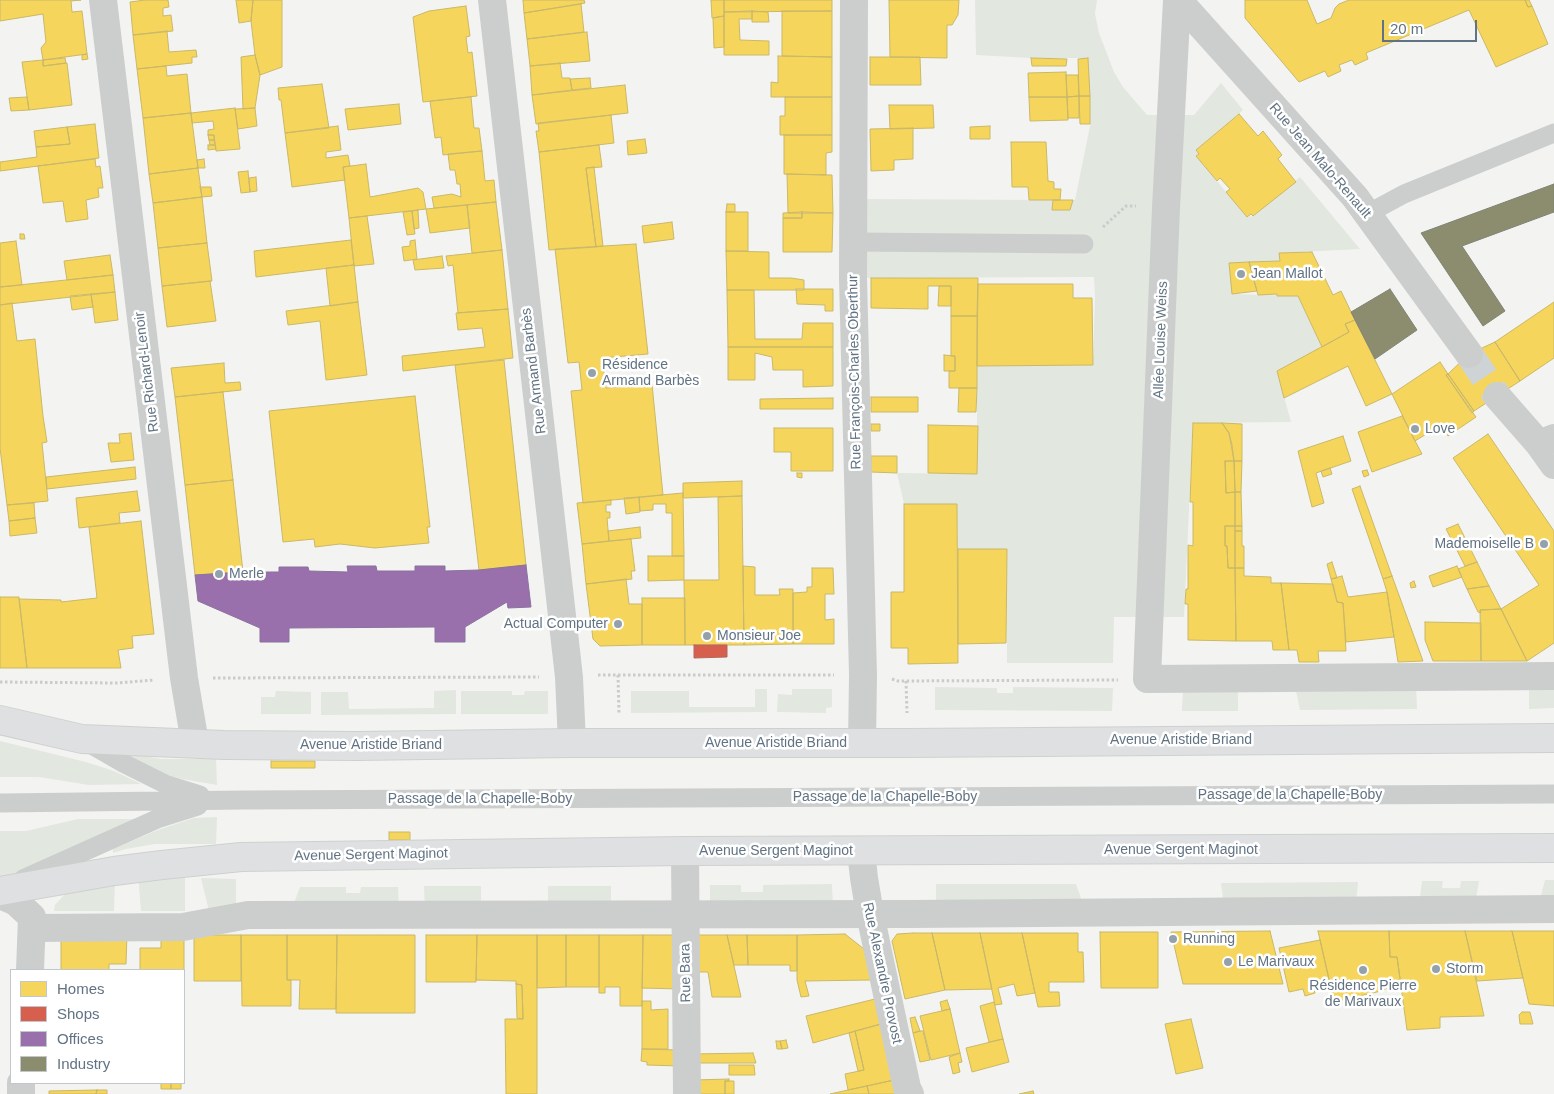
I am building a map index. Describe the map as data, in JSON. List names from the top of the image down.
{
  "streets": {
    "main road": ["Avenue Aristide Briand", "Avenue Sergent Maginot"],
    "street": [
      "Rue Jean Malo-Renault",
      "Allée Louise Weiss",
      "Rue Armand Barbès",
      "Rue Richard-Lenoir",
      "Rue François-Charles Oberthur",
      "Rue Bara",
      "Rue Alexandre Provost"
    ],
    "lane": ["Passage de la Chapelle-Boby"]
  },
  "crossings": [
    ["Rue Jean Malo-Renault", "Allée Louise Weiss"],
    ["Rue Armand Barbès", "Avenue Aristide Briand"],
    ["Rue Richard-Lenoir", "Avenue Aristide Briand"],
    ["Rue François-Charles Oberthur", "Avenue Aristide Briand"],
    ["Avenue Aristide Briand", "Passage de la Chapelle-Boby"],
    ["Passage de la Chapelle-Boby", "Avenue Sergent Maginot"],
    ["Avenue Sergent Maginot", "Rue Bara"],
    ["Avenue Sergent Maginot", "Rue Alexandre Provost"]
  ],
  "places": [
    "Jean Mallot",
    "Résidence Armand Barbès",
    "Love",
    "Mademoiselle B",
    "Merle",
    "Actual Computer",
    "Monsieur Joe",
    "Running",
    "Le Marivaux",
    "Storm",
    "Résidence Pierre de Marivaux"
  ],
  "legend": [
    "Homes",
    "Shops",
    "Offices",
    "Industry"
  ],
  "scale_bar": "20 m"
}
